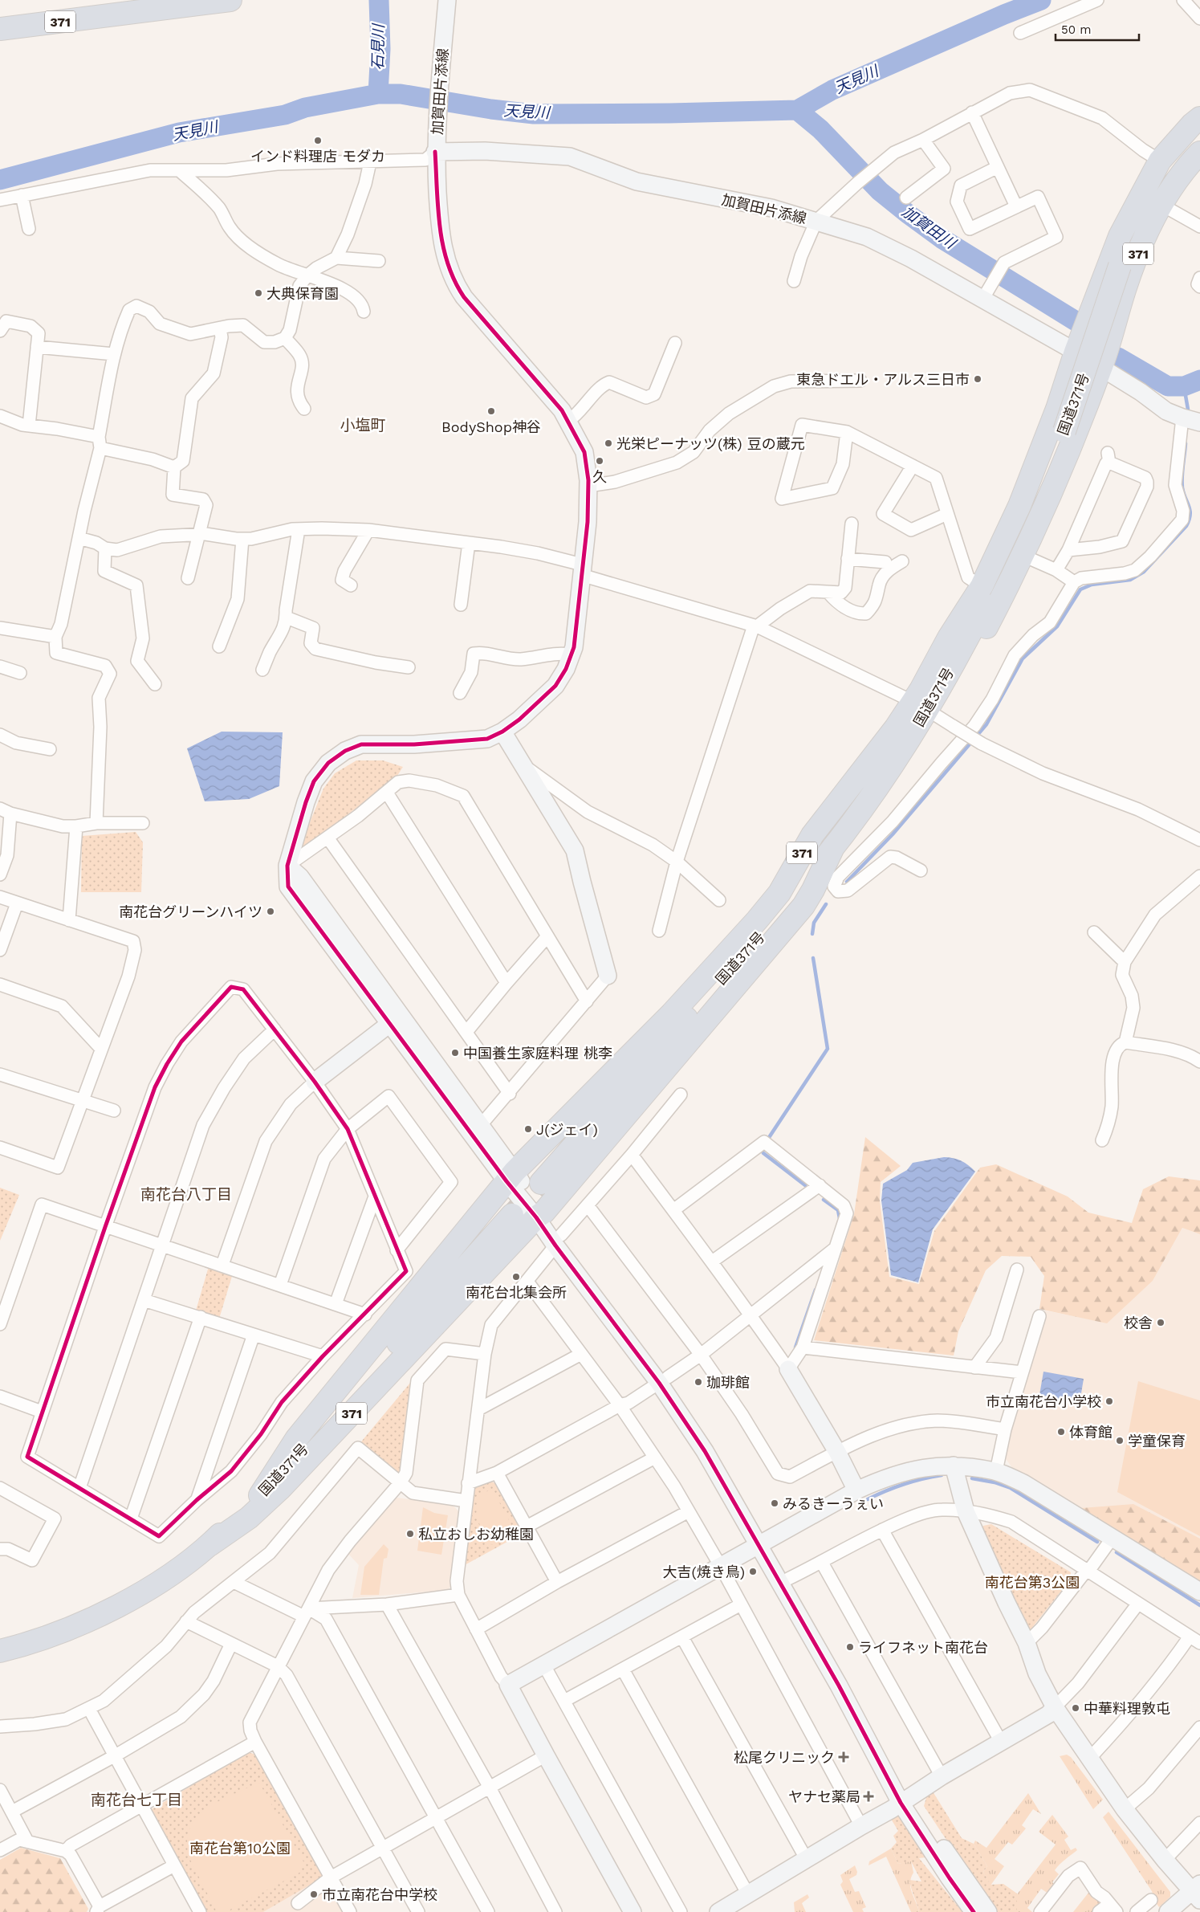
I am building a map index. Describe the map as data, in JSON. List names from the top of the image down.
{
  "streets": {
    "highway": ["371", "国道371号"],
    "street": ["加賀田片添線"]
  },
  "crossings": [
    ["371", "加賀田片添線"],
    ["371", "国道371号"]
  ],
  "districts": ["小塩町", "南花台八丁目", "南花台七丁目"],
  "water": ["石見川", "天見川", "加賀田川"],
  "parks": ["南花台第3公園", "南花台第10公園"],
  "places": {
    "other": [
      "インド料理店 モダカ",
      "大典保育園",
      "東急ドエル・アルス三日市",
      "BodyShop神谷",
      "光栄ピーナッツ(株) 豆の蔵元",
      "久",
      "南花台グリーンハイツ",
      "中国養生家庭料理 桃李",
      "J(ジェイ)",
      "南花台北集会所",
      "校舎",
      "珈琲館",
      "市立南花台小学校",
      "体育館",
      "学童保育",
      "みるきーうぇい",
      "私立おしお幼稚園",
      "大吉(焼き鳥)",
      "ライフネット南花台",
      "中華料理敦屯",
      "市立南花台中学校"
    ],
    "health": ["松尾クリニック", "ヤナセ薬局"]
  },
  "scale_bar": "50 m"
}
